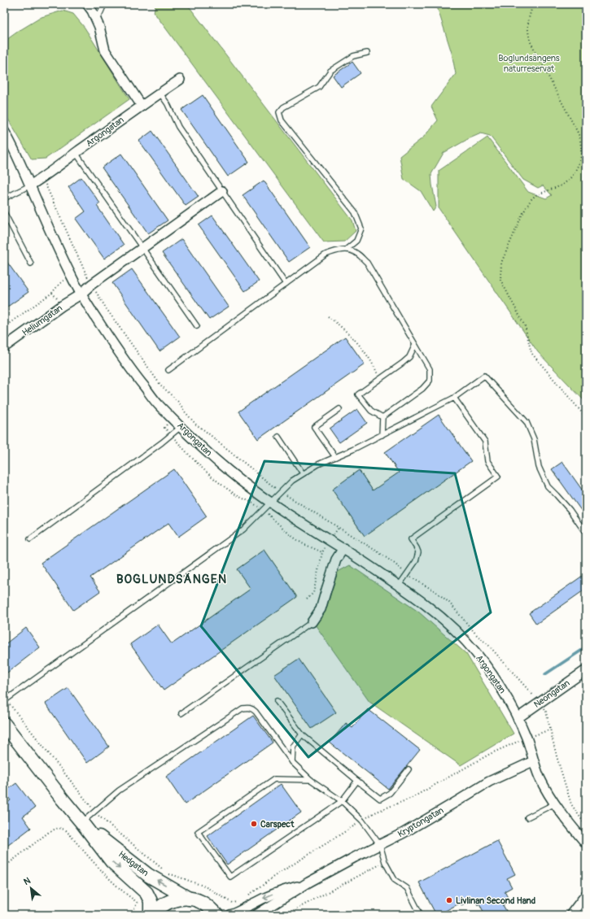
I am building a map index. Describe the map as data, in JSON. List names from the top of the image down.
{
  "streets": {
    "street": [
      "Argongatan",
      "Heliumgatan",
      "Neongatan",
      "Kryptongatan",
      "Hedgatan"
    ]
  },
  "crossings": [
    ["Argongatan", "Heliumgatan"],
    ["Argongatan", "Neongatan"],
    ["Argongatan", "Kryptongatan"]
  ],
  "districts": ["BOGLUNDSÄNGEN"],
  "parks": ["Boglundsängens naturreservat"],
  "places": ["Carspect", "Livlinan Second Hand"],
  "north": "top left"
}
